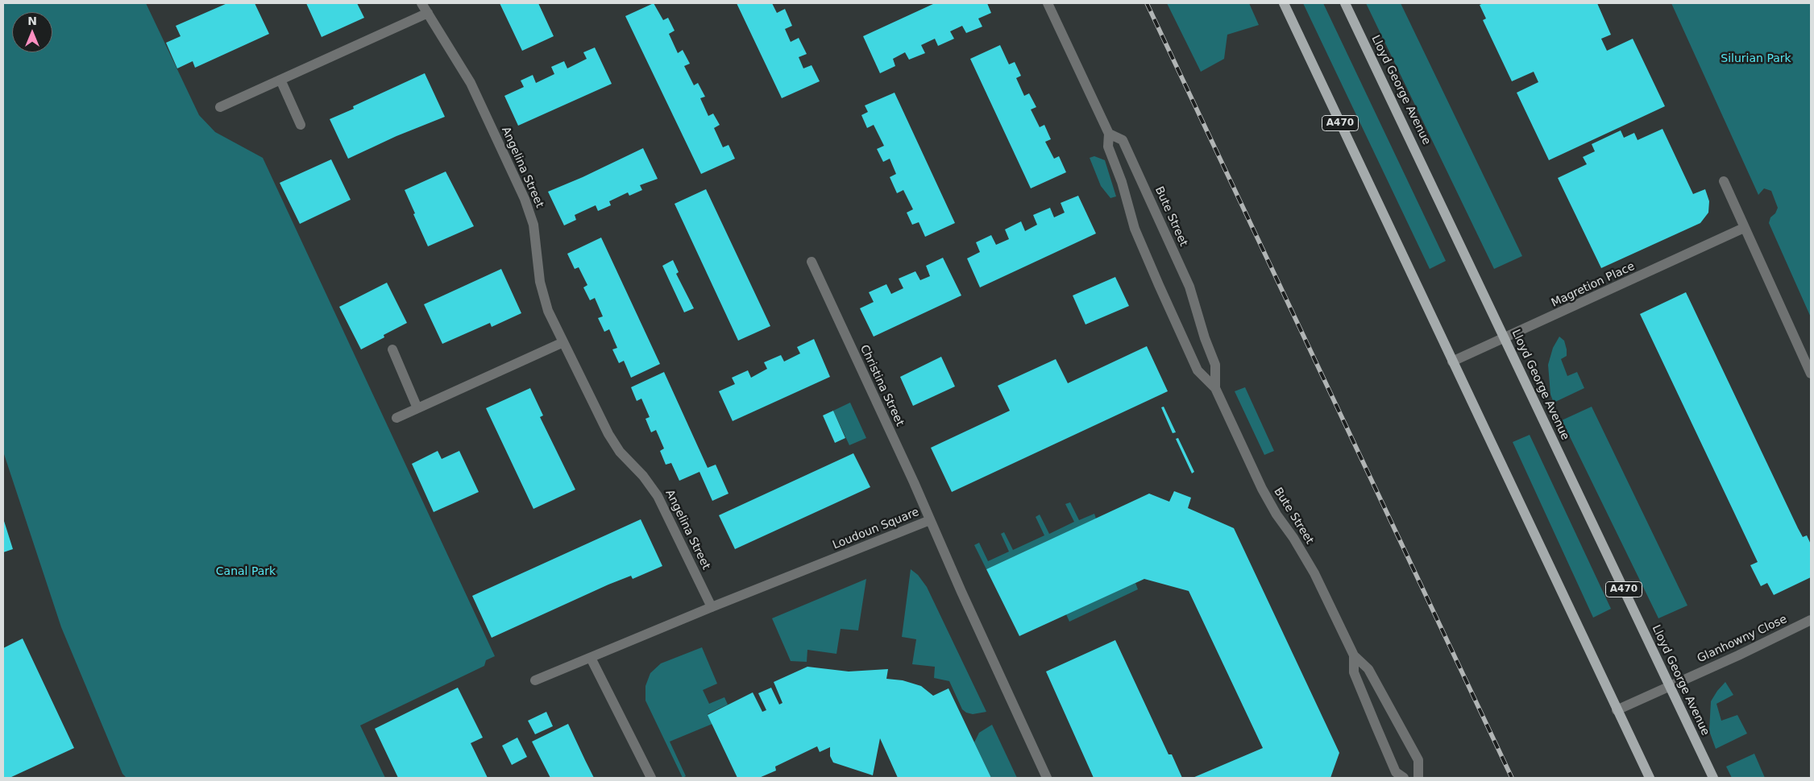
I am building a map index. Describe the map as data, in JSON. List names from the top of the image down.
{
  "streets": {
    "main road": ["Lloyd George Avenue", "A470"],
    "street": [
      "Angelina Street",
      "Bute Street",
      "Magretion Place",
      "Christina Street",
      "Loudoun Square",
      "Glanhowny Close"
    ]
  },
  "crossings": [
    ["Lloyd George Avenue", "Magretion Place"],
    ["Lloyd George Avenue", "Glanhowny Close"],
    ["A470", "Magretion Place"],
    ["A470", "Glanhowny Close"],
    ["Angelina Street", "Loudoun Square"],
    ["Christina Street", "Loudoun Square"]
  ],
  "parks": ["Silurian Park", "Canal Park"],
  "north": "top"
}
